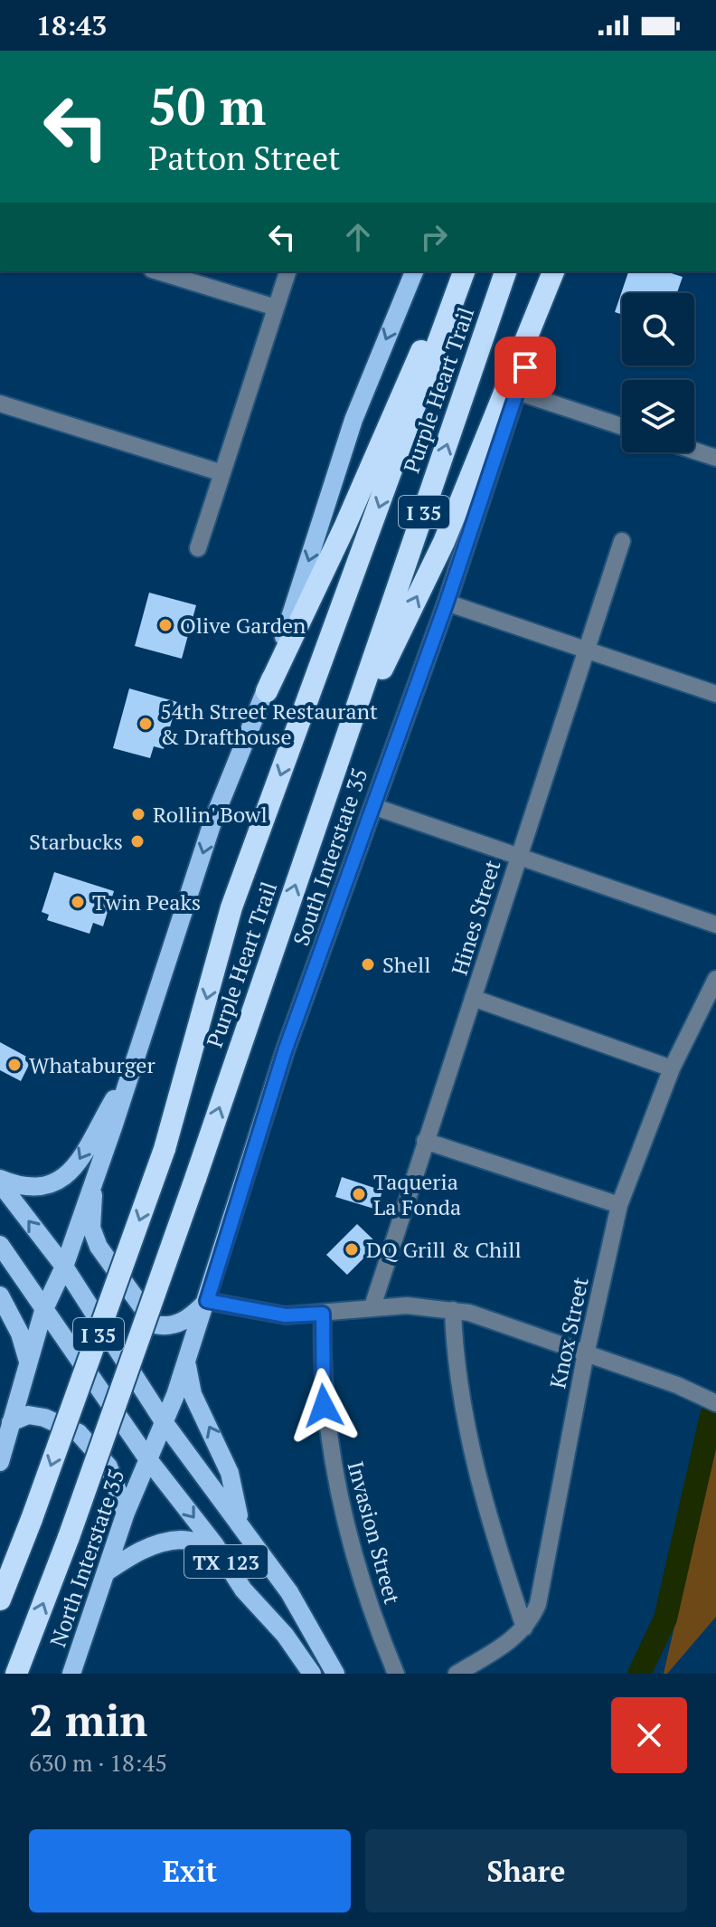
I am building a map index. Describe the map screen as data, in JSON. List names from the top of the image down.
{
  "streets": {
    "highway": ["Purple Heart Trail", "I 35"],
    "main road": ["South Interstate 35", "North Interstate 35", "TX 123"],
    "street": ["Hines Street", "Knox Street", "Invasion Street"]
  },
  "crossings": [
    ["South Interstate 35", "North Interstate 35"],
    ["South Interstate 35", "TX 123"],
    ["North Interstate 35", "TX 123"]
  ],
  "places": [
    "Olive Garden",
    "54th Street Restaurant & Drafthouse",
    "Rollin' Bowl",
    "Starbucks",
    "Twin Peaks",
    "Shell",
    "Whataburger",
    "Taqueria La Fonda",
    "DQ Grill & Chill"
  ],
  "page": {
    "status": "18:43",
    "turn": ["50 m", "Patton Street"],
    "heading": ["2 min", "630 m · 18:45"],
    "buttons": ["Exit", "Share"]
  }
}
